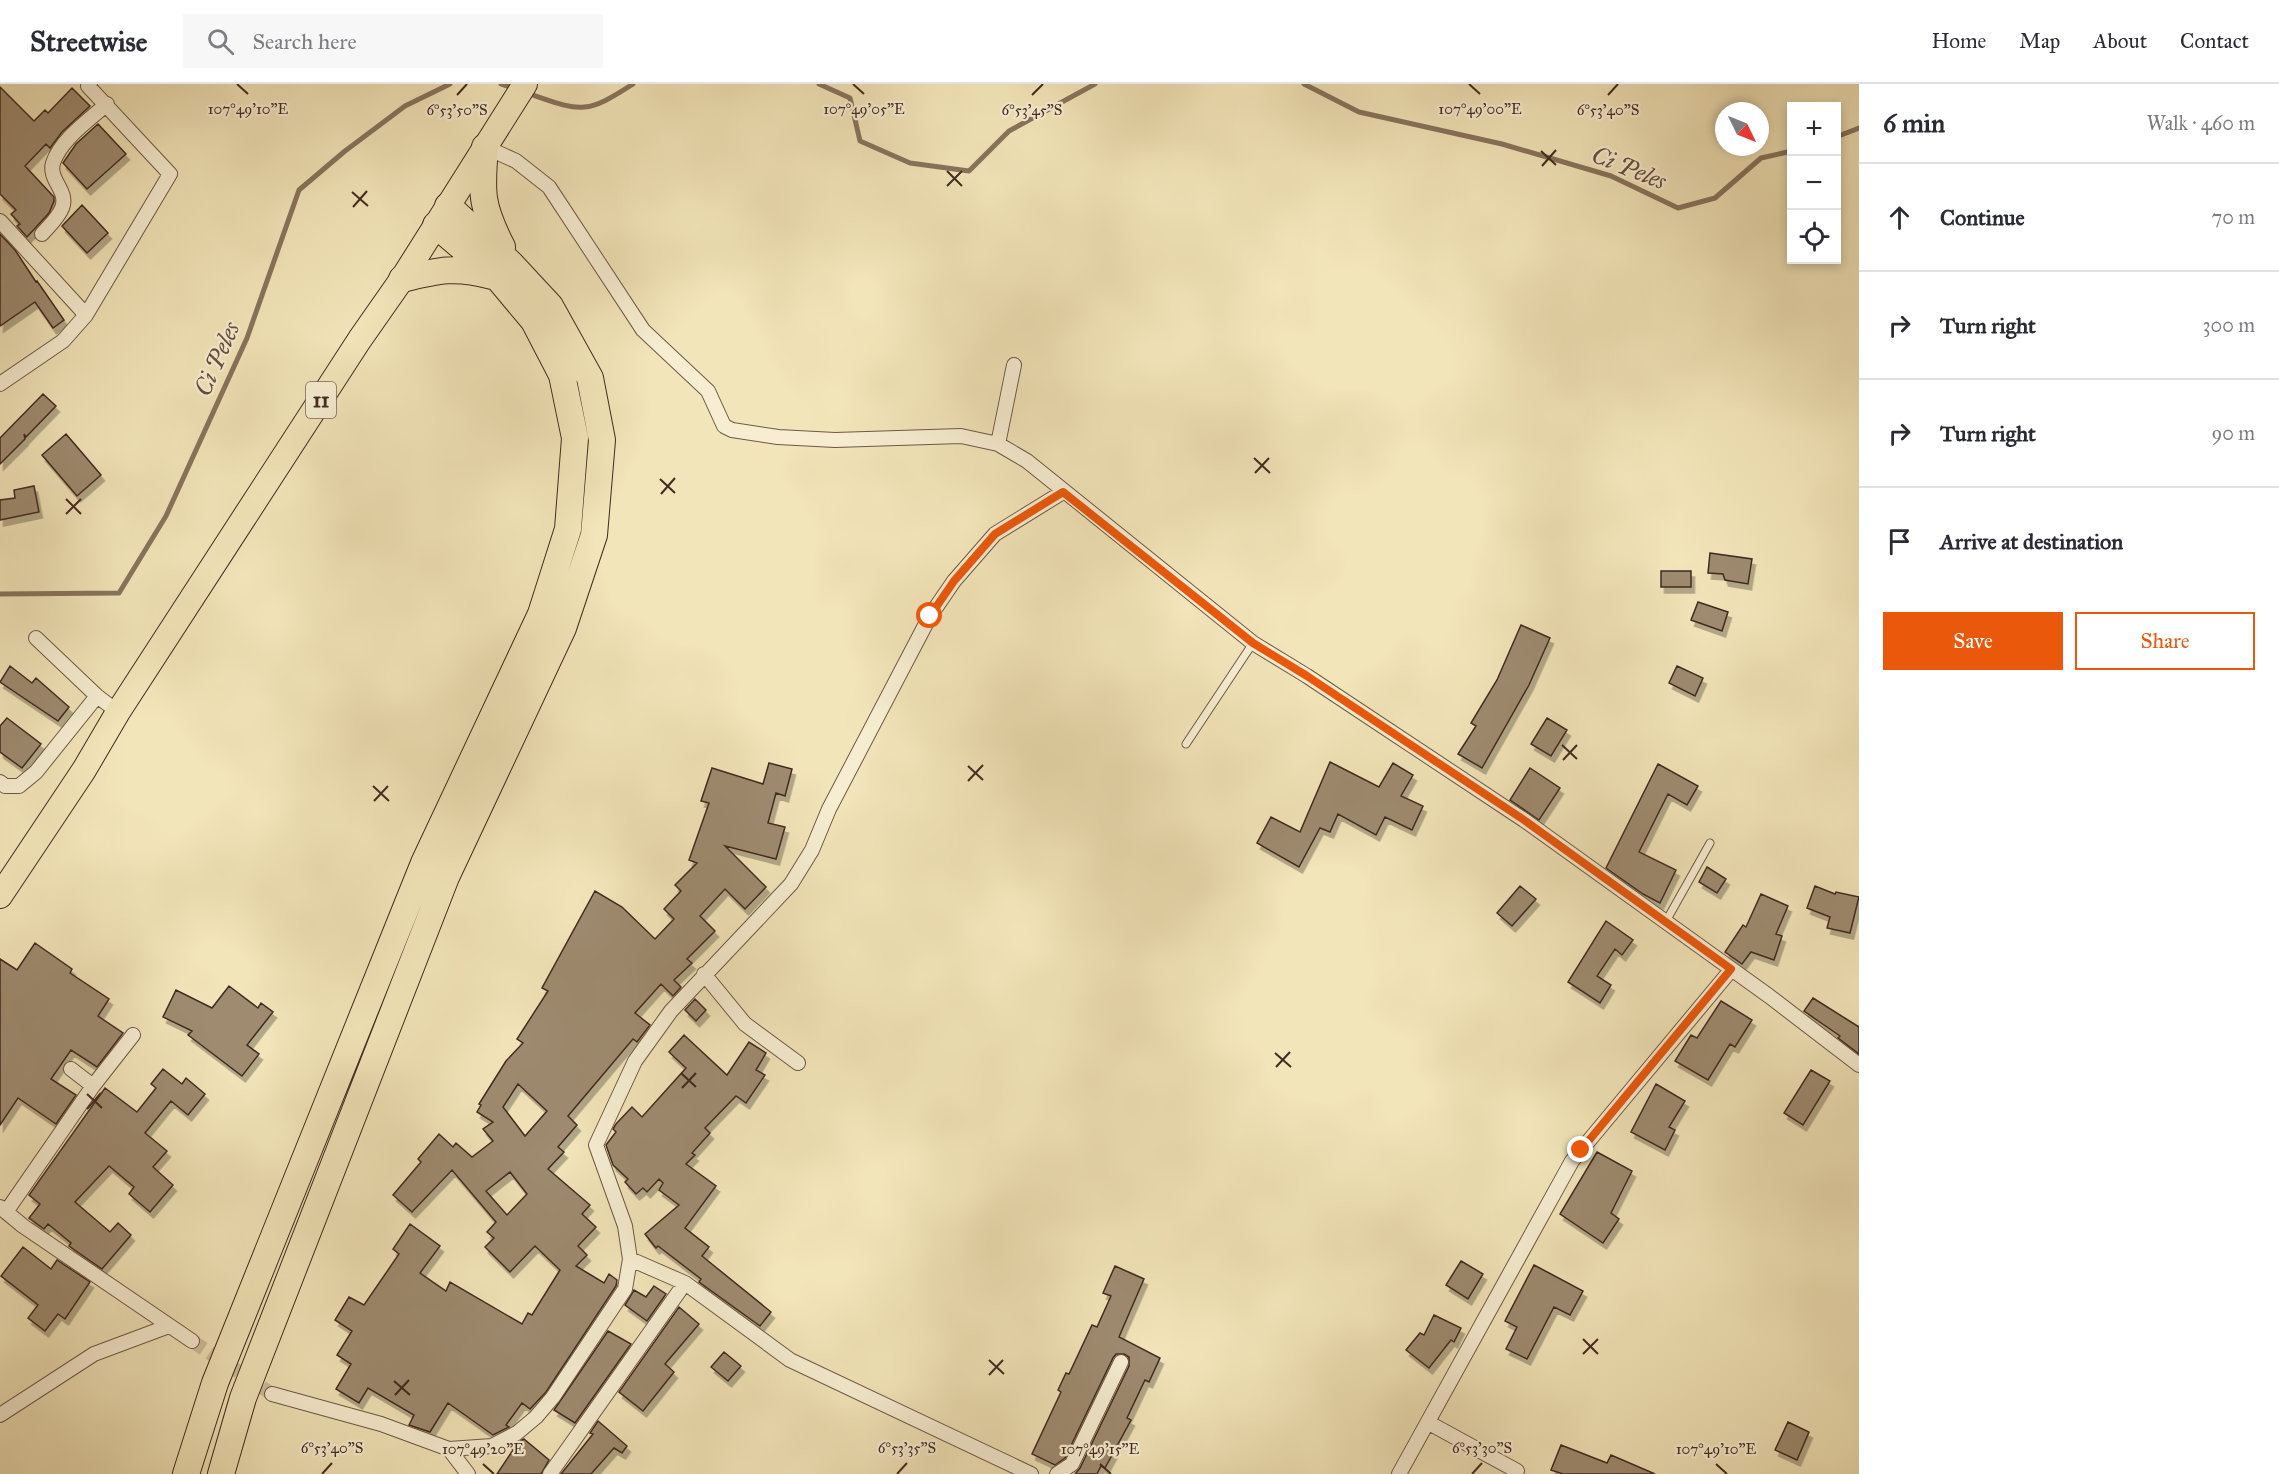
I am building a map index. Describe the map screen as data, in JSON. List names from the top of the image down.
{
  "streets": {
    "highway": ["11"]
  },
  "water": ["Ci Peles"],
  "north": "bottom right",
  "page": {
    "header": "Streetwise",
    "search": "Search here",
    "nav": [
      "Home",
      "Map",
      "About",
      "Contact"
    ],
    "heading": ["6 min", "Walk · 460 m"],
    "map_buttons": ["+", "−"],
    "list": [
      ["Continue", "70 m"],
      ["Turn right", "300 m"],
      ["Turn right", "90 m"],
      "Arrive at destination"
    ],
    "buttons": ["Save", "Share"]
  },
  "coordinates": [
    "107°49'05\"E",
    "107°49'00\"E",
    "107°49'10\"E",
    "6°53'50\"S",
    "6°53'45\"S",
    "6°53'40\"S",
    "6°53'35\"S",
    "6°53'30\"S",
    "107°49'20\"E",
    "107°49'15\"E"
  ]
}
